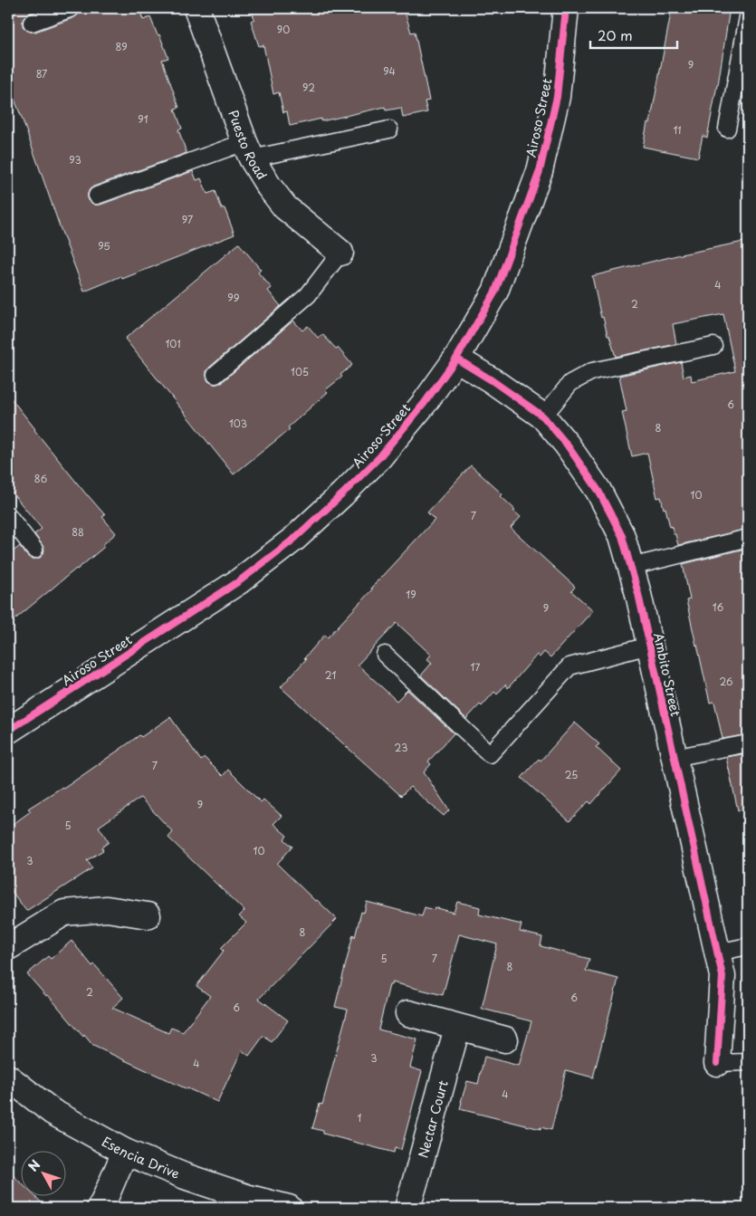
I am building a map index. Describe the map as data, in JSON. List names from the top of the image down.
{
  "streets": {
    "street": [
      "Airoso Street",
      "Puesto Road",
      "Ambito Street",
      "Nectar Court",
      "Esencia Drive"
    ]
  },
  "crossings": [
    ["Airoso Street", "Ambito Street"]
  ],
  "house_numbers": [
    "90",
    "89",
    "9",
    "94",
    "87",
    "92",
    "91",
    "11",
    "93",
    "97",
    "95",
    "4",
    "99",
    "2",
    "101",
    "105",
    "6",
    "103",
    "8",
    "86",
    "10",
    "7",
    "88",
    "19",
    "16",
    "9",
    "17",
    "21",
    "26",
    "23",
    "7",
    "25",
    "9",
    "5",
    "10",
    "3",
    "8",
    "5",
    "7",
    "8",
    "2",
    "6",
    "6",
    "3",
    "4",
    "4",
    "1"
  ],
  "scale_bar": "20 m",
  "north": "top left"
}
